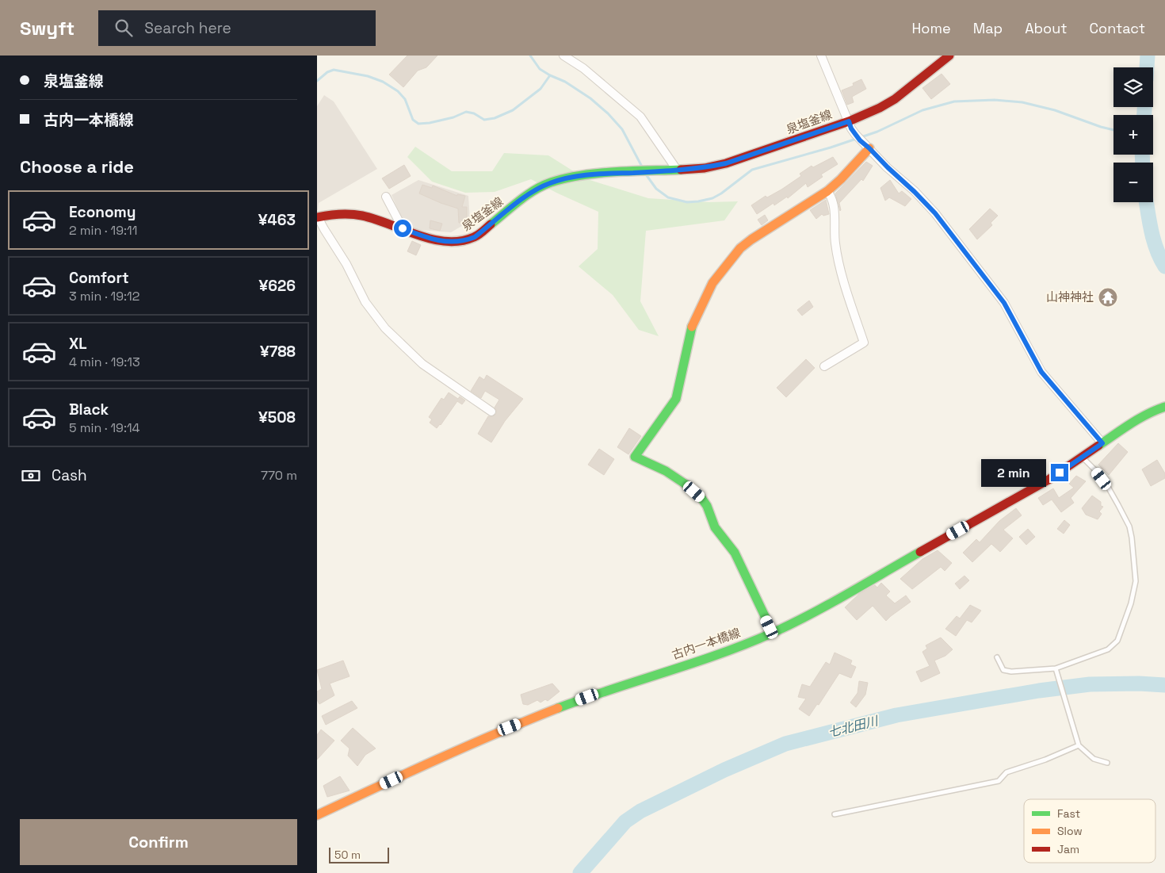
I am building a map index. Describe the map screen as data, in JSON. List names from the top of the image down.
{
  "streets": {
    "street": ["泉塩釜線", "古内一本橋線"]
  },
  "water": ["七北田川"],
  "places": {
    "temple": ["山神神社"]
  },
  "legend": ["Fast", "Slow", "Jam"],
  "scale_bar": "50 m",
  "page": {
    "header": "Swyft",
    "search": "Search here",
    "nav": [
      "Home",
      "Map",
      "About",
      "Contact"
    ],
    "banner": ["泉塩釜線", "古内一本橋線"],
    "map_buttons": ["+", "−"],
    "heading": "Choose a ride",
    "list": [
      {
        "name": "Economy",
        "note": "2 min · 19:11",
        "value": "¥463"
      },
      {
        "name": "Comfort",
        "note": "3 min · 19:12",
        "value": "¥626"
      },
      {
        "name": "XL",
        "note": "4 min · 19:13",
        "value": "¥788"
      },
      {
        "name": "Black",
        "note": "5 min · 19:14",
        "value": "¥508"
      }
    ],
    "pay": ["Cash", "770 m"],
    "bubble": "2 min",
    "buttons": "Confirm",
    "scale": "50 m"
  }
}
